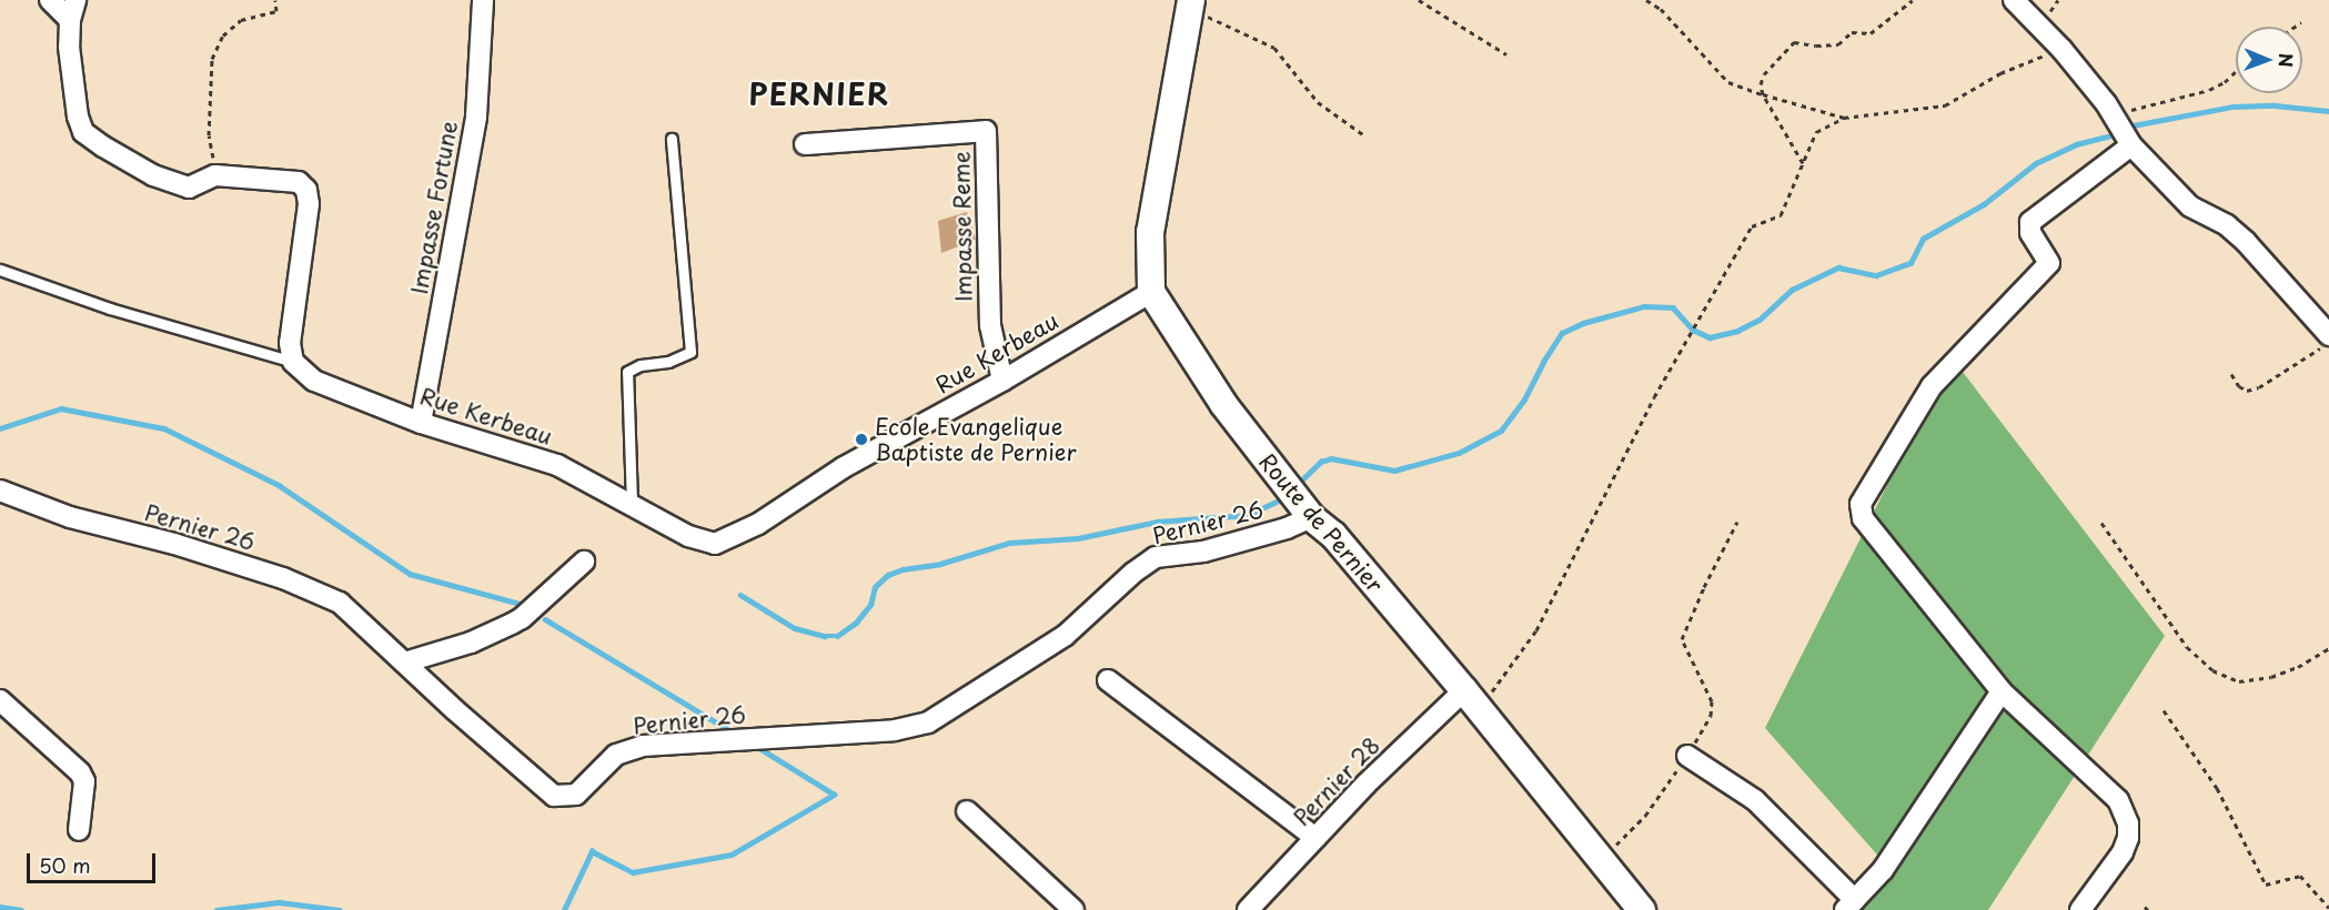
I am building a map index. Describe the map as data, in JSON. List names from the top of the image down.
{
  "streets": {
    "street": [
      "Impasse Fortune",
      "Impasse Reme",
      "Rue Kerbeau",
      "Pernier 26",
      "Route de Pernier",
      "Pernier 28"
    ]
  },
  "crossings": [
    ["Impasse Fortune", "Rue Kerbeau"],
    ["Impasse Reme", "Rue Kerbeau"],
    ["Rue Kerbeau", "Route de Pernier"],
    ["Pernier 26", "Route de Pernier"],
    ["Route de Pernier", "Pernier 28"]
  ],
  "districts": ["PERNIER"],
  "places": ["Ecole Evangelique Baptiste de Pernier"],
  "scale_bar": "50 m",
  "north": "right"
}
